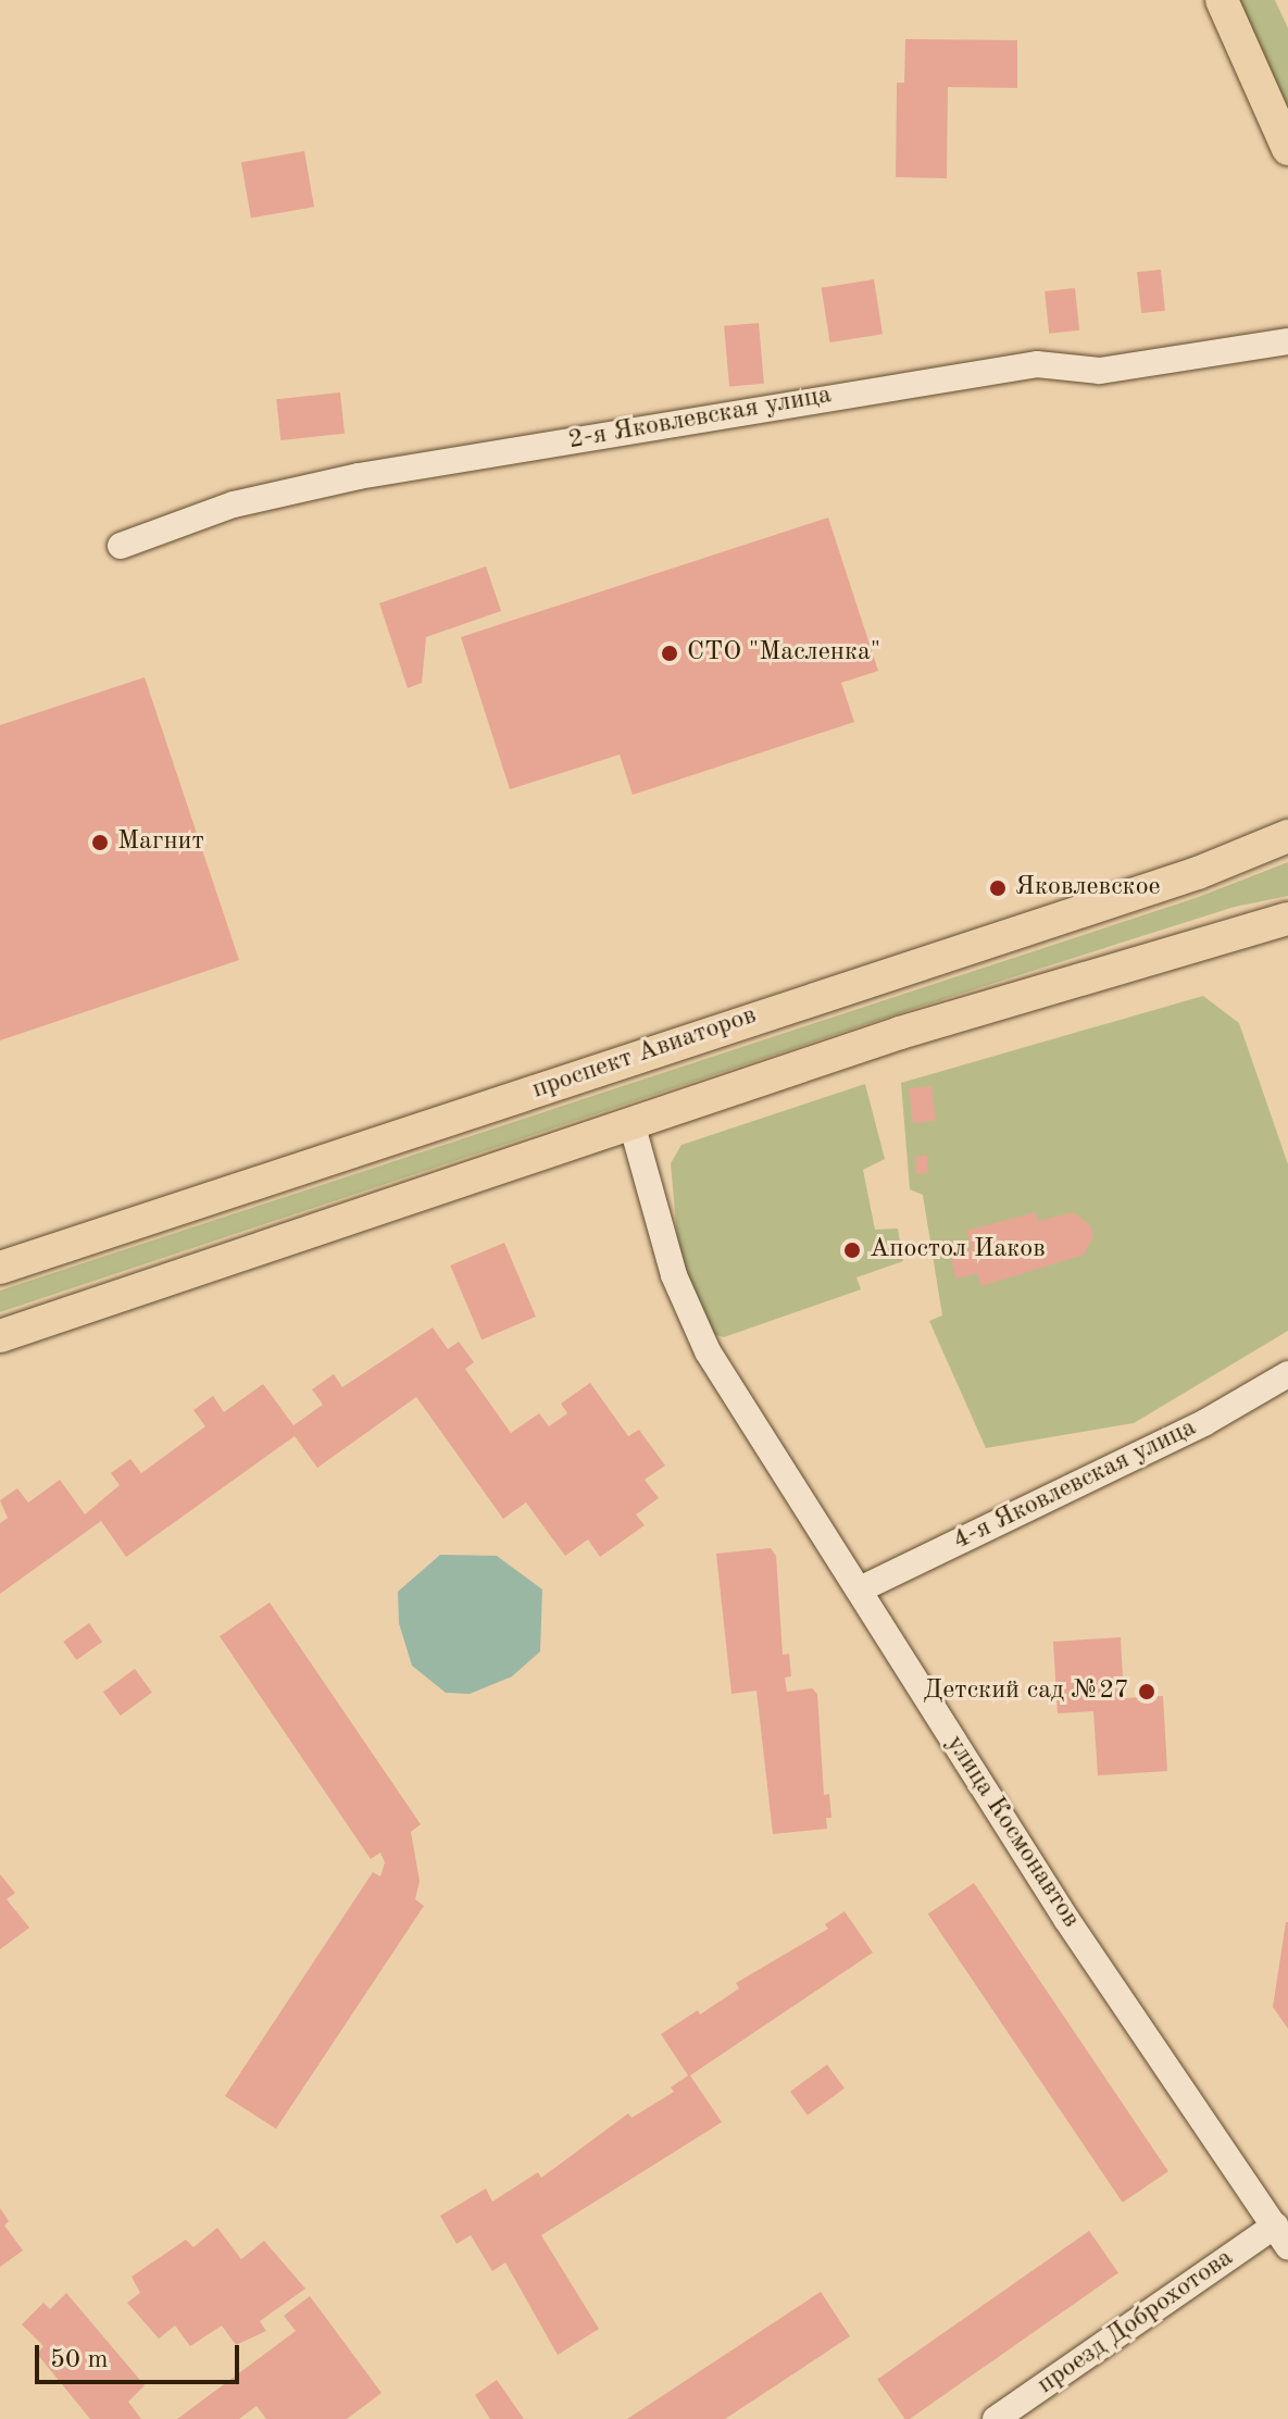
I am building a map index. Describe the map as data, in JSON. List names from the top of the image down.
{
  "streets": {
    "main road": ["проспект Авиаторов"],
    "street": [
      "2-я Яковлевская улица",
      "4-я Яковлевская улица",
      "улица Космонавтов",
      "проезд Доброхотова"
    ]
  },
  "crossings": [
    ["4-я Яковлевская улица", "улица Космонавтов"],
    ["улица Космонавтов", "проезд Доброхотова"]
  ],
  "places": [
    "СТО \"Масленка\"",
    "Магнит",
    "Яковлевское",
    "Апостол Иаков",
    "Детский сад №27"
  ],
  "scale_bar": "50 m"
}
